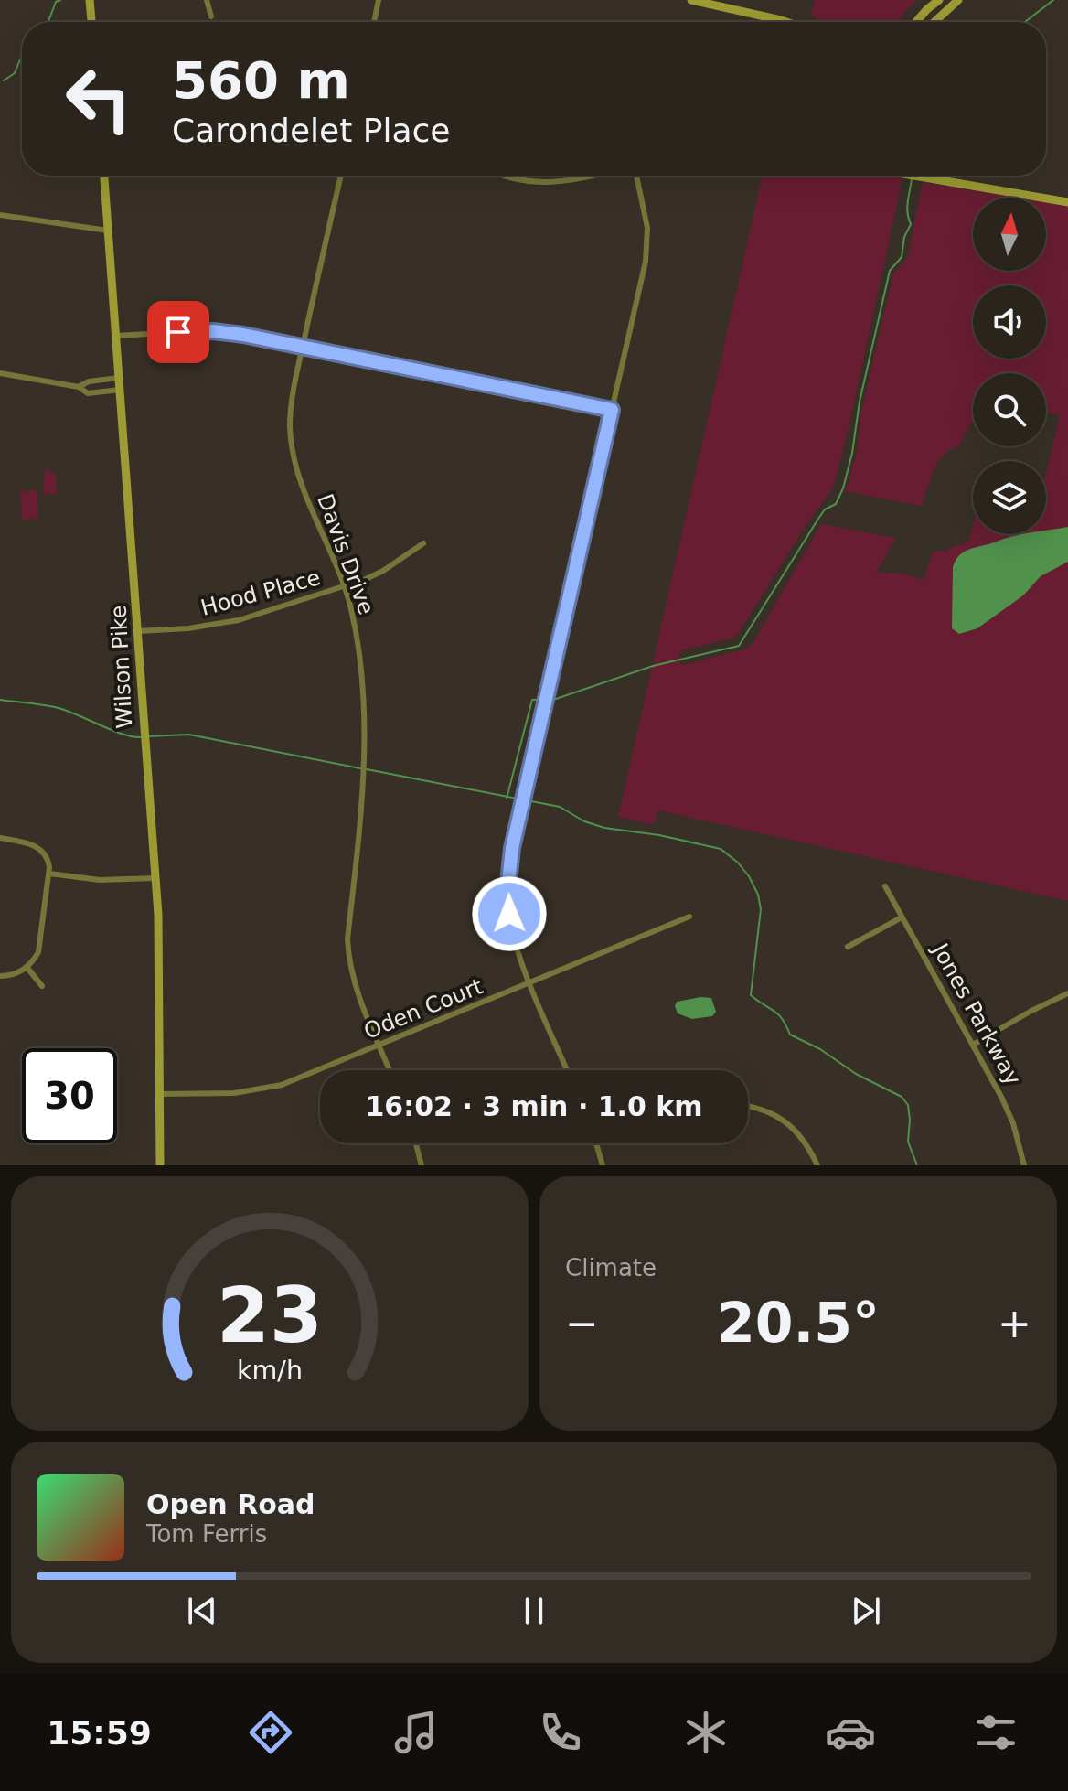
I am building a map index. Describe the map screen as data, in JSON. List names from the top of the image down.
{
  "streets": {
    "main road": ["Wilson Pike"],
    "street": [
      "Davis Drive",
      "Hood Place",
      "Oden Court",
      "Jones Parkway"
    ]
  },
  "crossings": [
    ["Davis Drive", "Hood Place"],
    ["Davis Drive", "Oden Court"],
    ["Hood Place", "Wilson Pike"],
    ["Wilson Pike", "Oden Court"]
  ],
  "north": "top",
  "page": {
    "turn": ["560 m", "Carondelet Place"],
    "limit": "30",
    "trip": "16:02 · 3 min · 1.0 km",
    "tile": "Climate",
    "heat": ["−", "20.5°", "+"],
    "song": ["Open Road", "Tom Ferris"],
    "tabs": "15:59",
    "gauge": ["23", "km/h"]
  }
}
